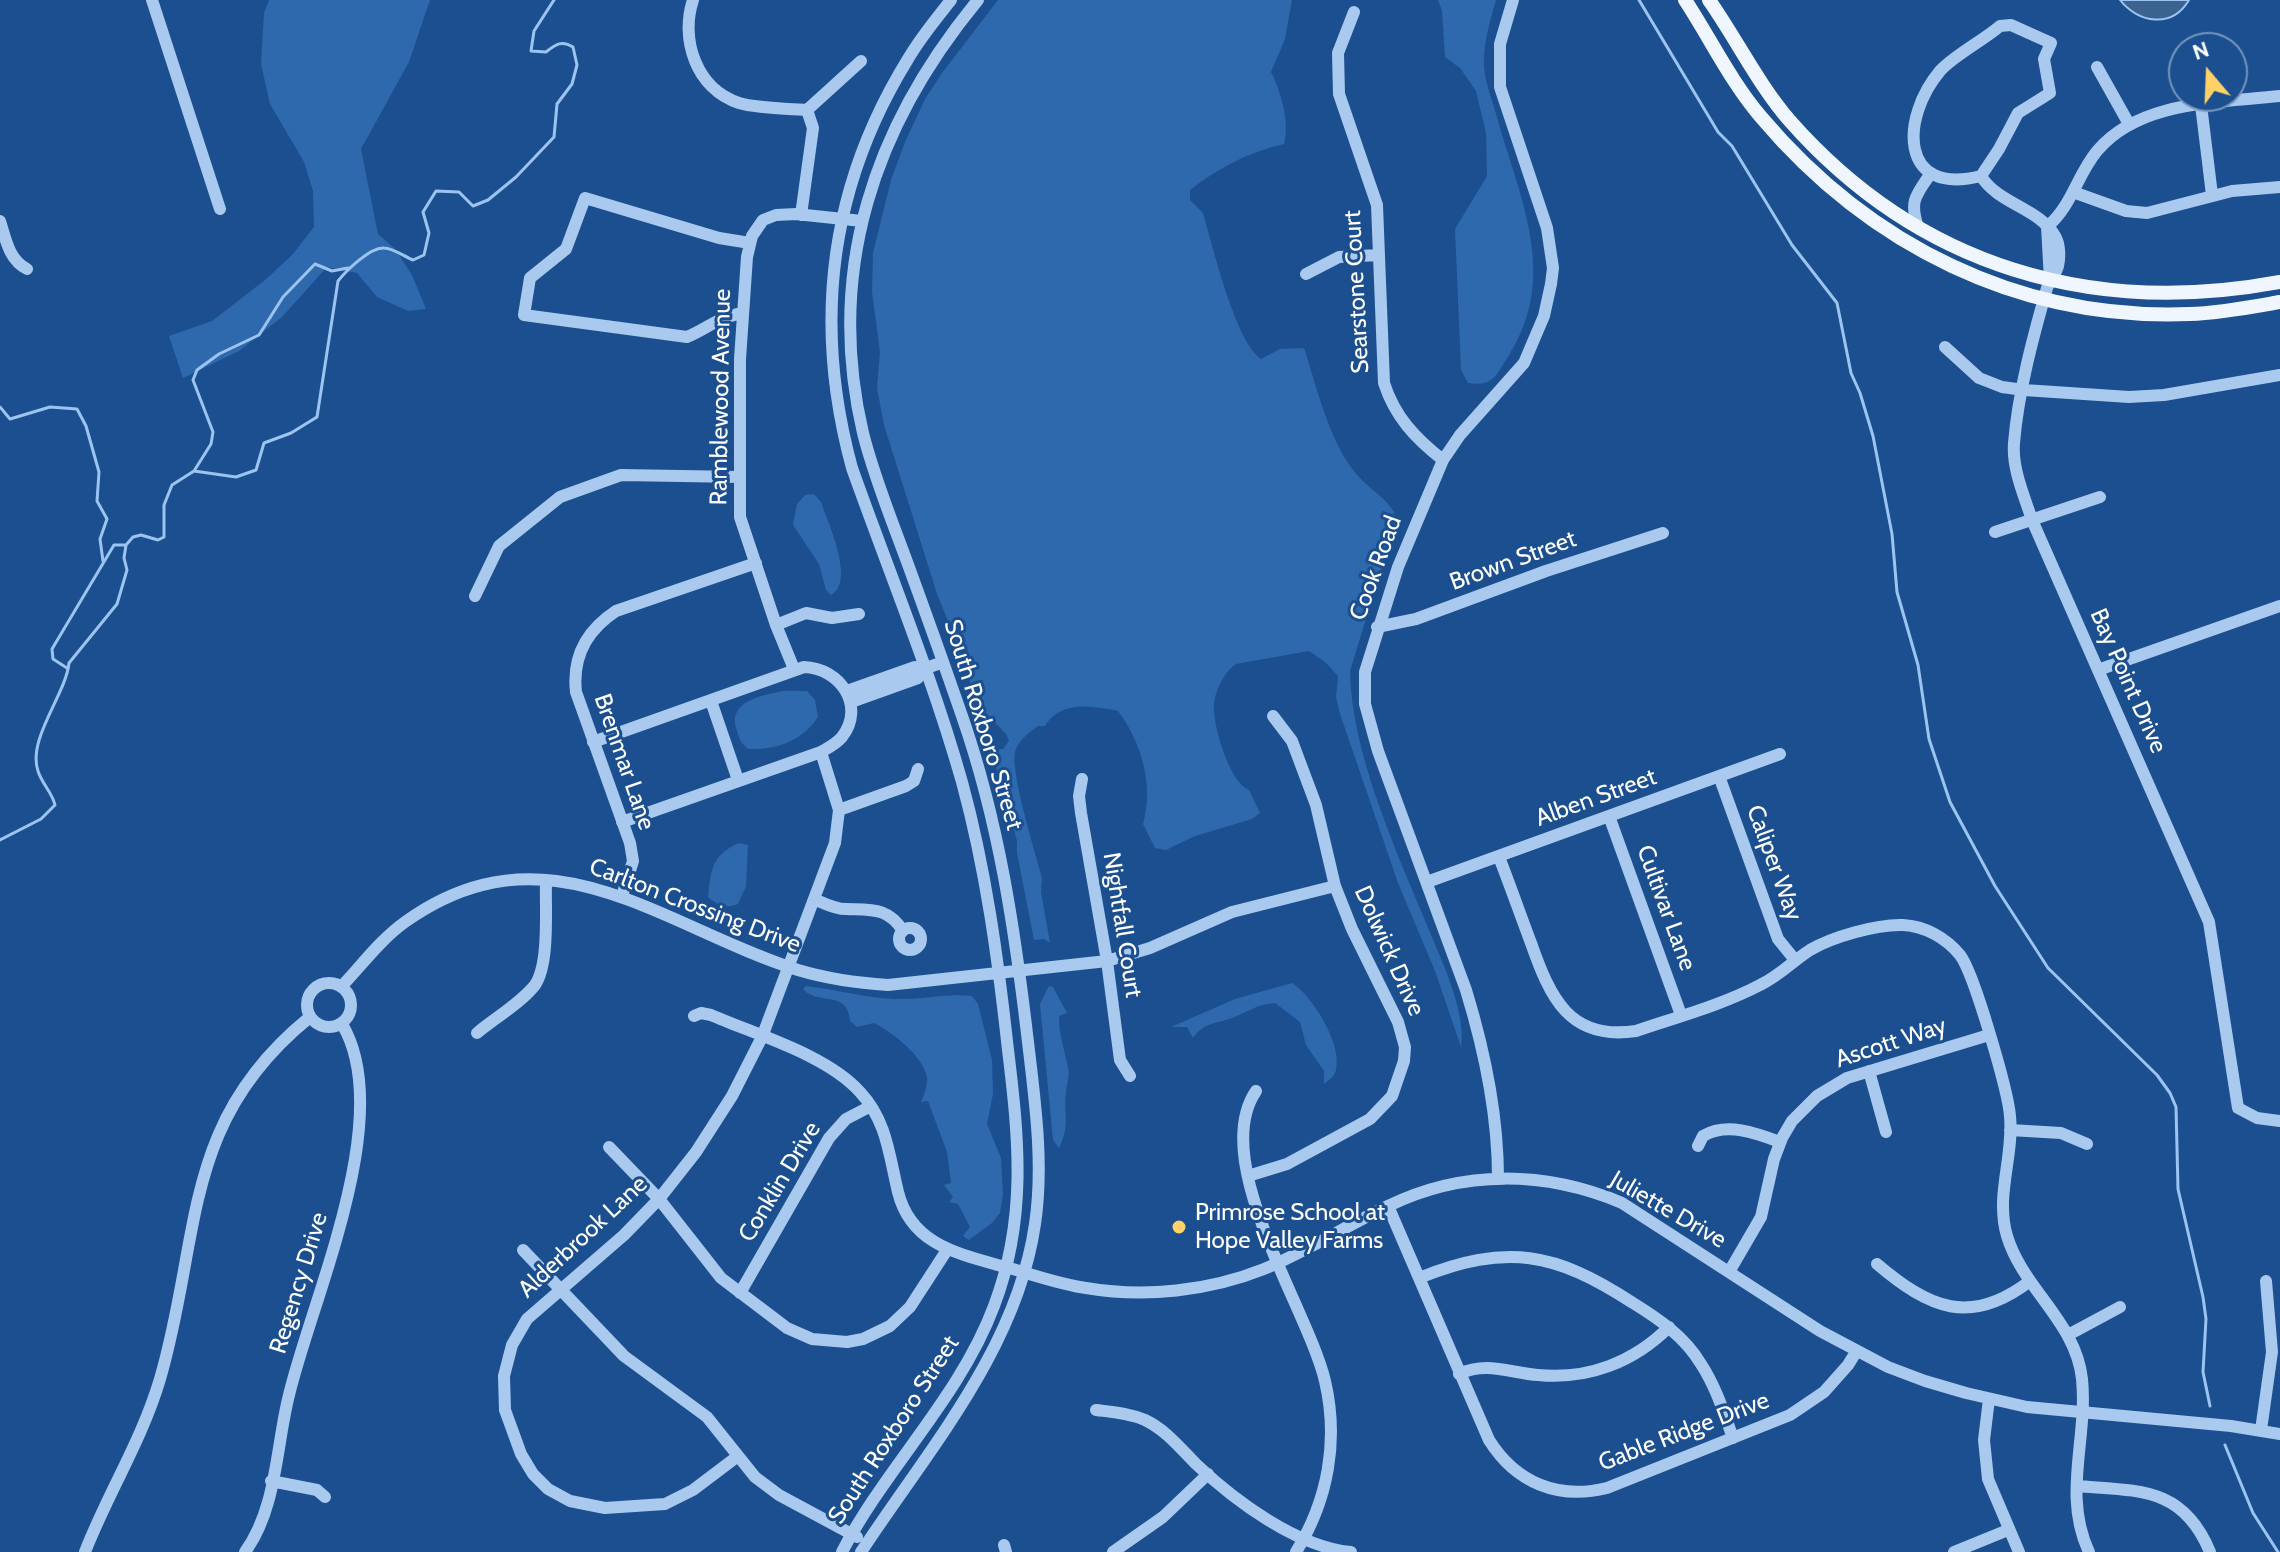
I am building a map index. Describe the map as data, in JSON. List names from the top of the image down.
{
  "streets": {
    "street": [
      "Searstone Court",
      "Ramblewood Avenue",
      "Brown Street",
      "Cook Road",
      "Bay Point Drive",
      "South Roxboro Street",
      "Brenmar Lane",
      "Alben Street",
      "Caliper Way",
      "Carlton Crossing Drive",
      "Cultivar Lane",
      "Nightfall Court",
      "Dolwick Drive",
      "Ascott Way",
      "Conklin Drive",
      "Juliette Drive",
      "Alderbrook Lane",
      "Regency Drive",
      "Gable Ridge Drive"
    ]
  },
  "crossings": [
    ["Searstone Court", "Cook Road"],
    ["Ramblewood Avenue", "Brenmar Lane"],
    ["Brown Street", "Cook Road"],
    ["Cook Road", "Alben Street"],
    ["Cook Road", "Juliette Drive"],
    ["South Roxboro Street", "Carlton Crossing Drive"],
    ["South Roxboro Street", "Juliette Drive"],
    ["Brenmar Lane", "Carlton Crossing Drive"],
    ["Alben Street", "Caliper Way"],
    ["Alben Street", "Cultivar Lane"],
    ["Carlton Crossing Drive", "Nightfall Court"],
    ["Carlton Crossing Drive", "Dolwick Drive"],
    ["Carlton Crossing Drive", "Alderbrook Lane"],
    ["Carlton Crossing Drive", "Regency Drive"],
    ["Ascott Way", "Juliette Drive"],
    ["Juliette Drive", "Gable Ridge Drive"]
  ],
  "places": ["Primrose School at Hope Valley Farms"],
  "north": "top"
}
